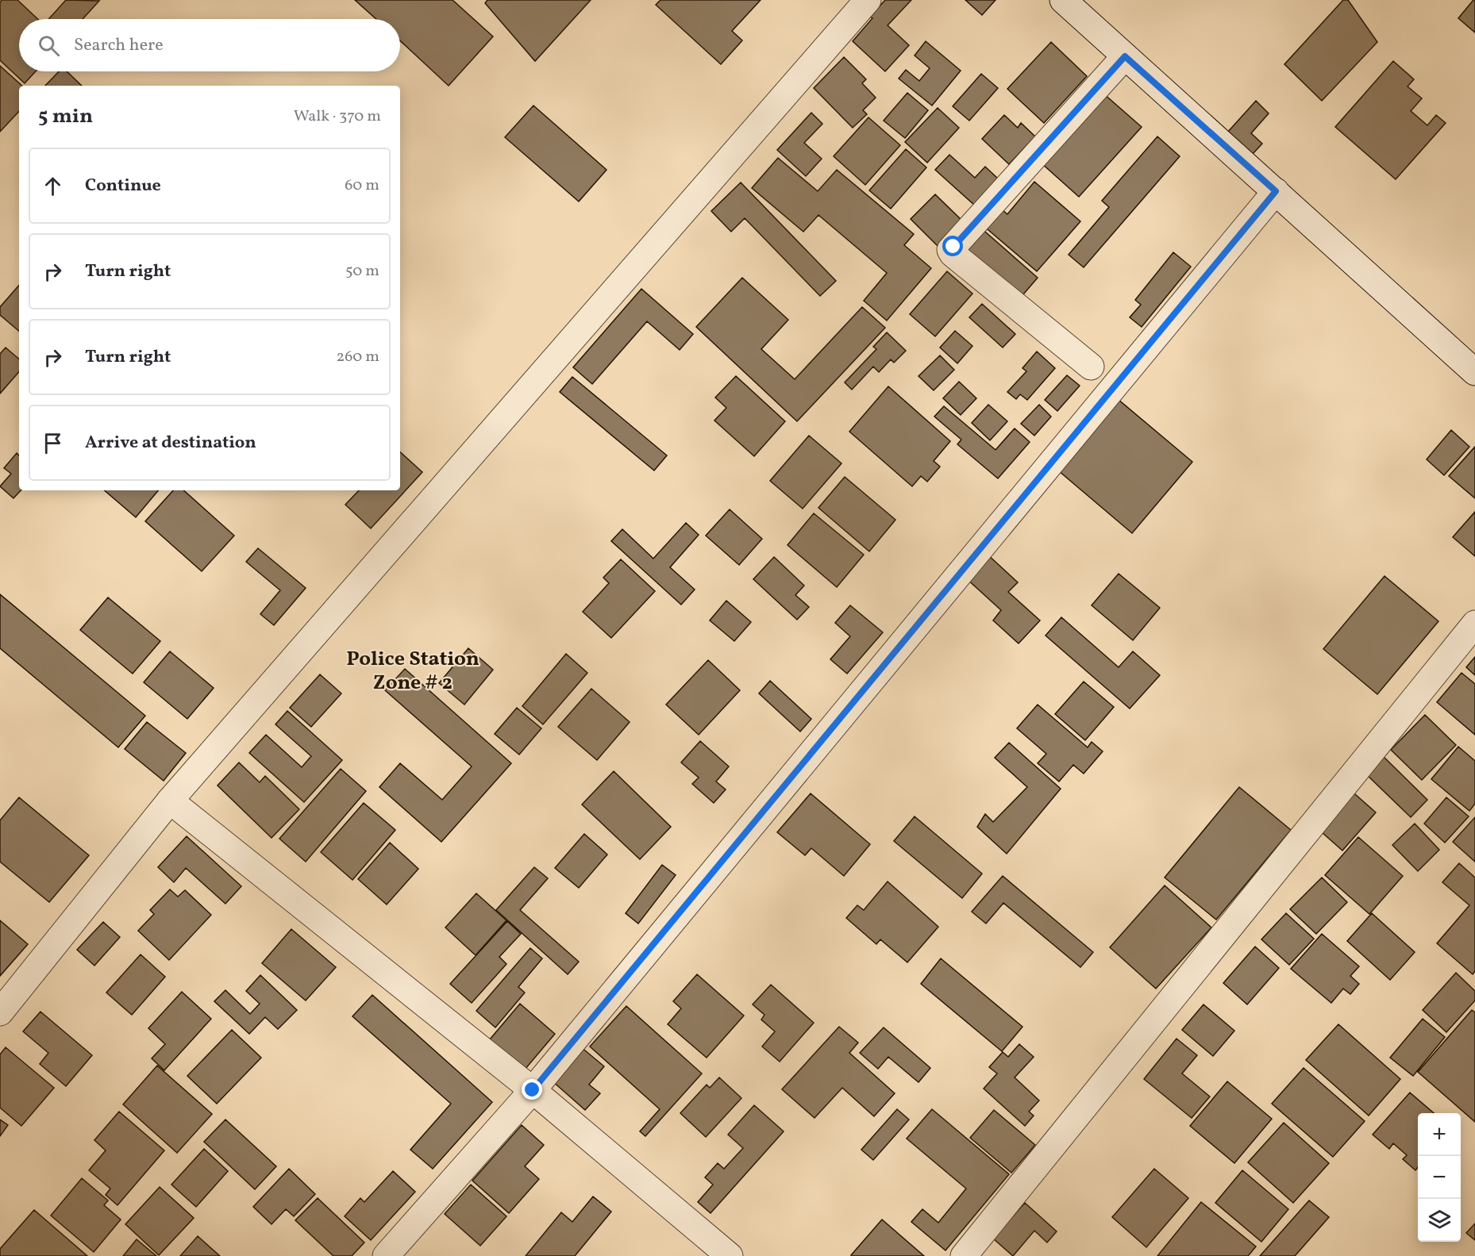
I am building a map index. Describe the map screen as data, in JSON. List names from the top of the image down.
{
  "districts": ["Police Station Zone # 2"],
  "page": {
    "search": "Search here",
    "heading": ["5 min", "Walk · 370 m"],
    "list": [
      ["Continue", "60 m"],
      ["Turn right", "50 m"],
      ["Turn right", "260 m"],
      "Arrive at destination"
    ],
    "map_buttons": ["+", "−"]
  }
}
